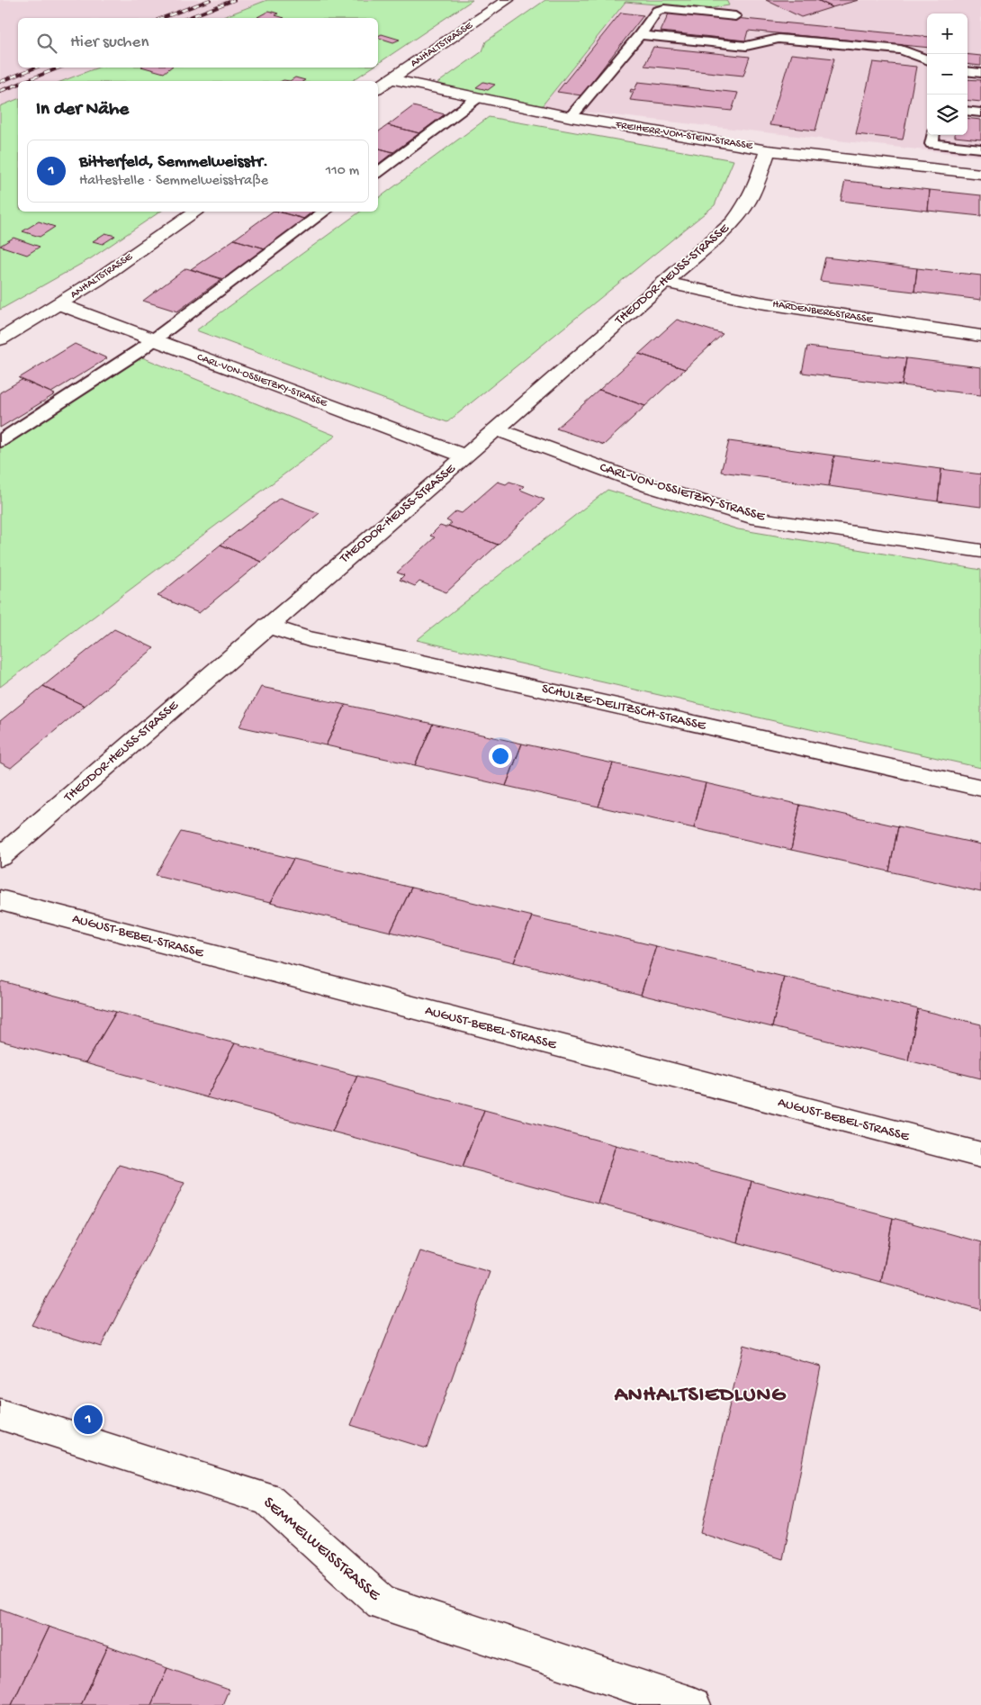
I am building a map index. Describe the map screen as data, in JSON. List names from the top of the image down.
{
  "streets": {
    "street": [
      "ANHALTSTRASSE",
      "FREIHERR-VOM-STEIN-STRASSE",
      "THEODOR-HEUSS-STRASSE",
      "HARDENBERGSTRASSE",
      "CARL-VON-OSSIETZKY-STRASSE",
      "SCHULZE-DELITZSCH-STRASSE",
      "AUGUST-BEBEL-STRASSE",
      "SEMMELWEISSTRASSE"
    ]
  },
  "crossings": [
    ["ANHALTSTRASSE", "FREIHERR-VOM-STEIN-STRASSE"],
    ["ANHALTSTRASSE", "CARL-VON-OSSIETZKY-STRASSE"],
    ["FREIHERR-VOM-STEIN-STRASSE", "THEODOR-HEUSS-STRASSE"],
    ["THEODOR-HEUSS-STRASSE", "HARDENBERGSTRASSE"],
    ["THEODOR-HEUSS-STRASSE", "CARL-VON-OSSIETZKY-STRASSE"],
    ["THEODOR-HEUSS-STRASSE", "SCHULZE-DELITZSCH-STRASSE"]
  ],
  "districts": ["ANHALTSIEDLUNG"],
  "page": {
    "map_buttons": ["+", "−"],
    "search": "Hier suchen",
    "heading": "In der Nähe",
    "list": [
      {
        "mark": "1",
        "name": "Bitterfeld, Semmelweisstr.",
        "note": "Haltestelle · Semmelweisstraße",
        "value": "110 m"
      }
    ],
    "pins": "1"
  }
}
